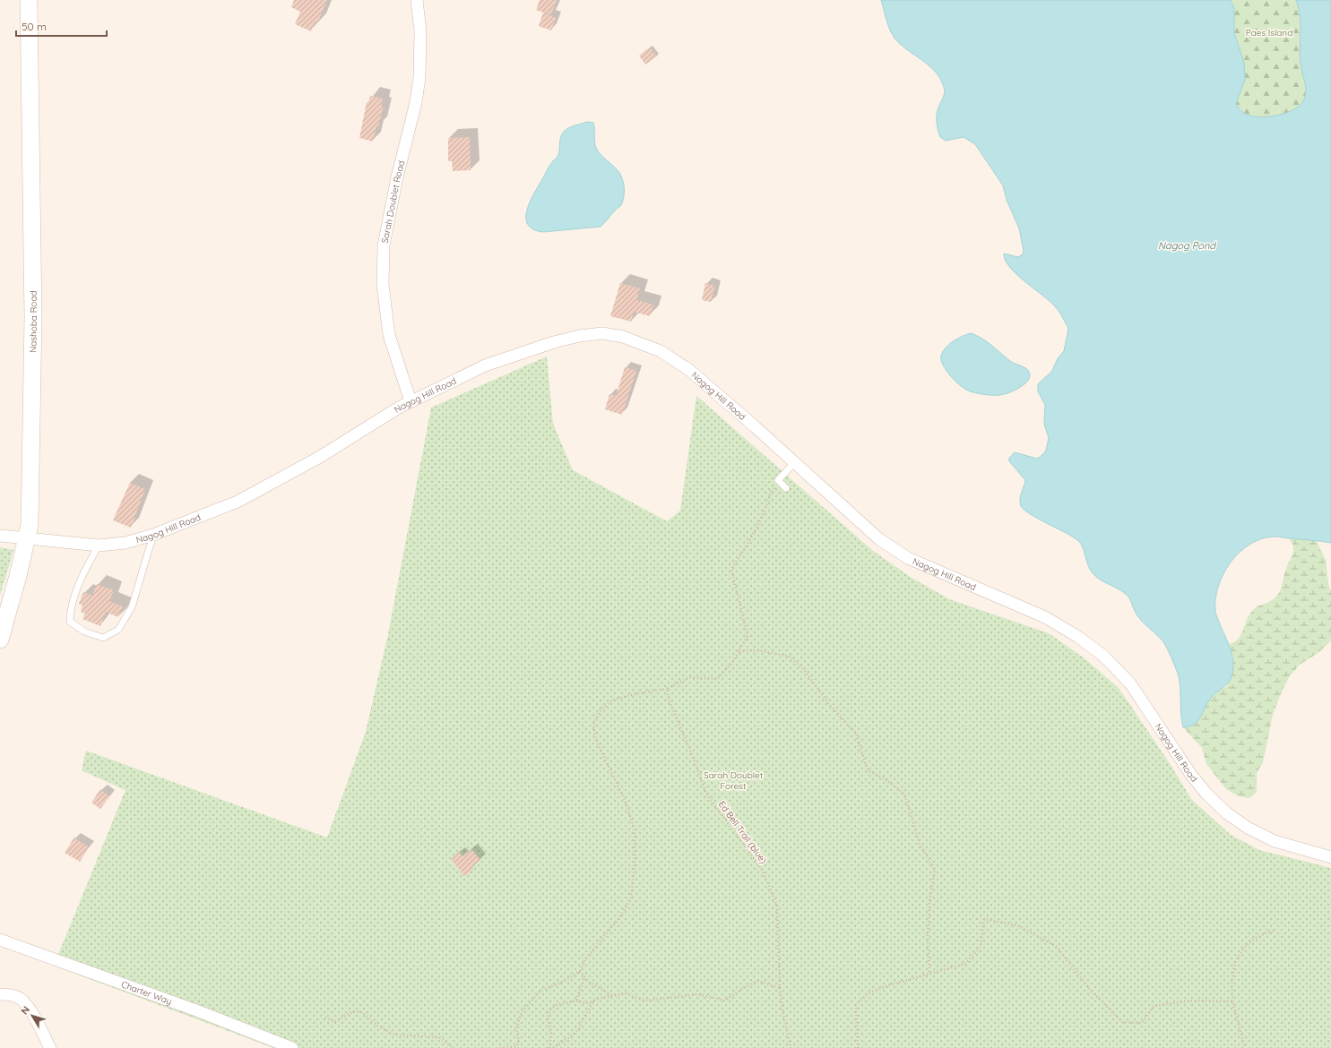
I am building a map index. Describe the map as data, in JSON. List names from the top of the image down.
{
  "streets": {
    "street": [
      "Sarah Doublet Road",
      "Nashoba Road",
      "Nagog Hill Road",
      "Charter Way"
    ],
    "path": ["Ed Bell Trail (blue)"]
  },
  "crossings": [
    ["Sarah Doublet Road", "Nagog Hill Road"],
    ["Nashoba Road", "Nagog Hill Road"]
  ],
  "water": ["Nagog Pond"],
  "parks": ["Paes Island", "Sarah Doublet Forest"],
  "scale_bar": "50 m",
  "north": "top left"
}
